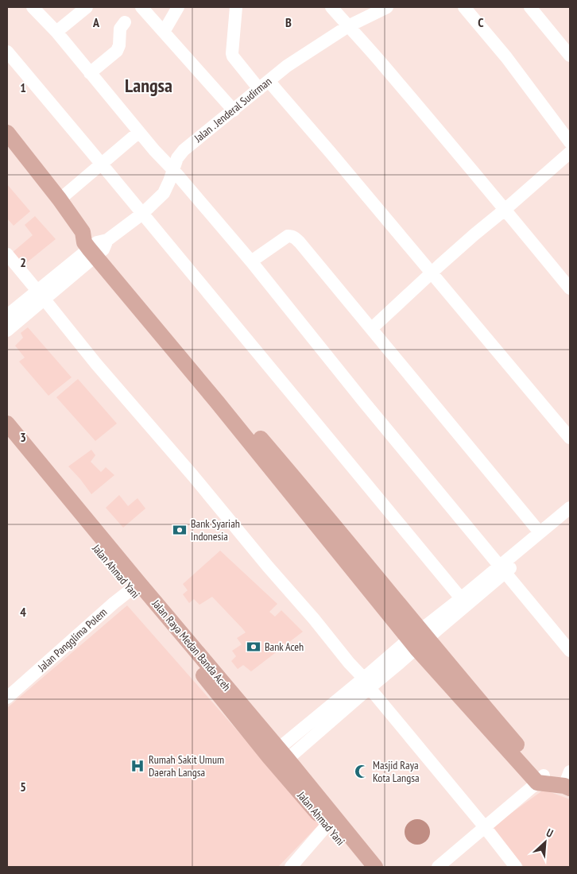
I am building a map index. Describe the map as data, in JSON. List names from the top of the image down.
{
  "streets": {
    "main road": ["Jalan Ahmad Yani"],
    "street": ["Jalan . Jenderal Sudirman", "Jalan Pangglima Polem"]
  },
  "crossings": [
    ["Jalan Ahmad Yani", "Jalan Pangglima Polem"]
  ],
  "districts": ["Langsa"],
  "places": {
    "bank": ["Bank Syariah Indonesia", "Bank Aceh"],
    "hospital": ["Rumah Sakit Umum Daerah Langsa"],
    "mosque": ["Masjid Raya Kota Langsa"]
  },
  "north": "top right",
  "grid": {
    "columns": ["A", "B", "C"],
    "rows": [
      "1",
      "2",
      "3",
      "4",
      "5"
    ]
  }
}
